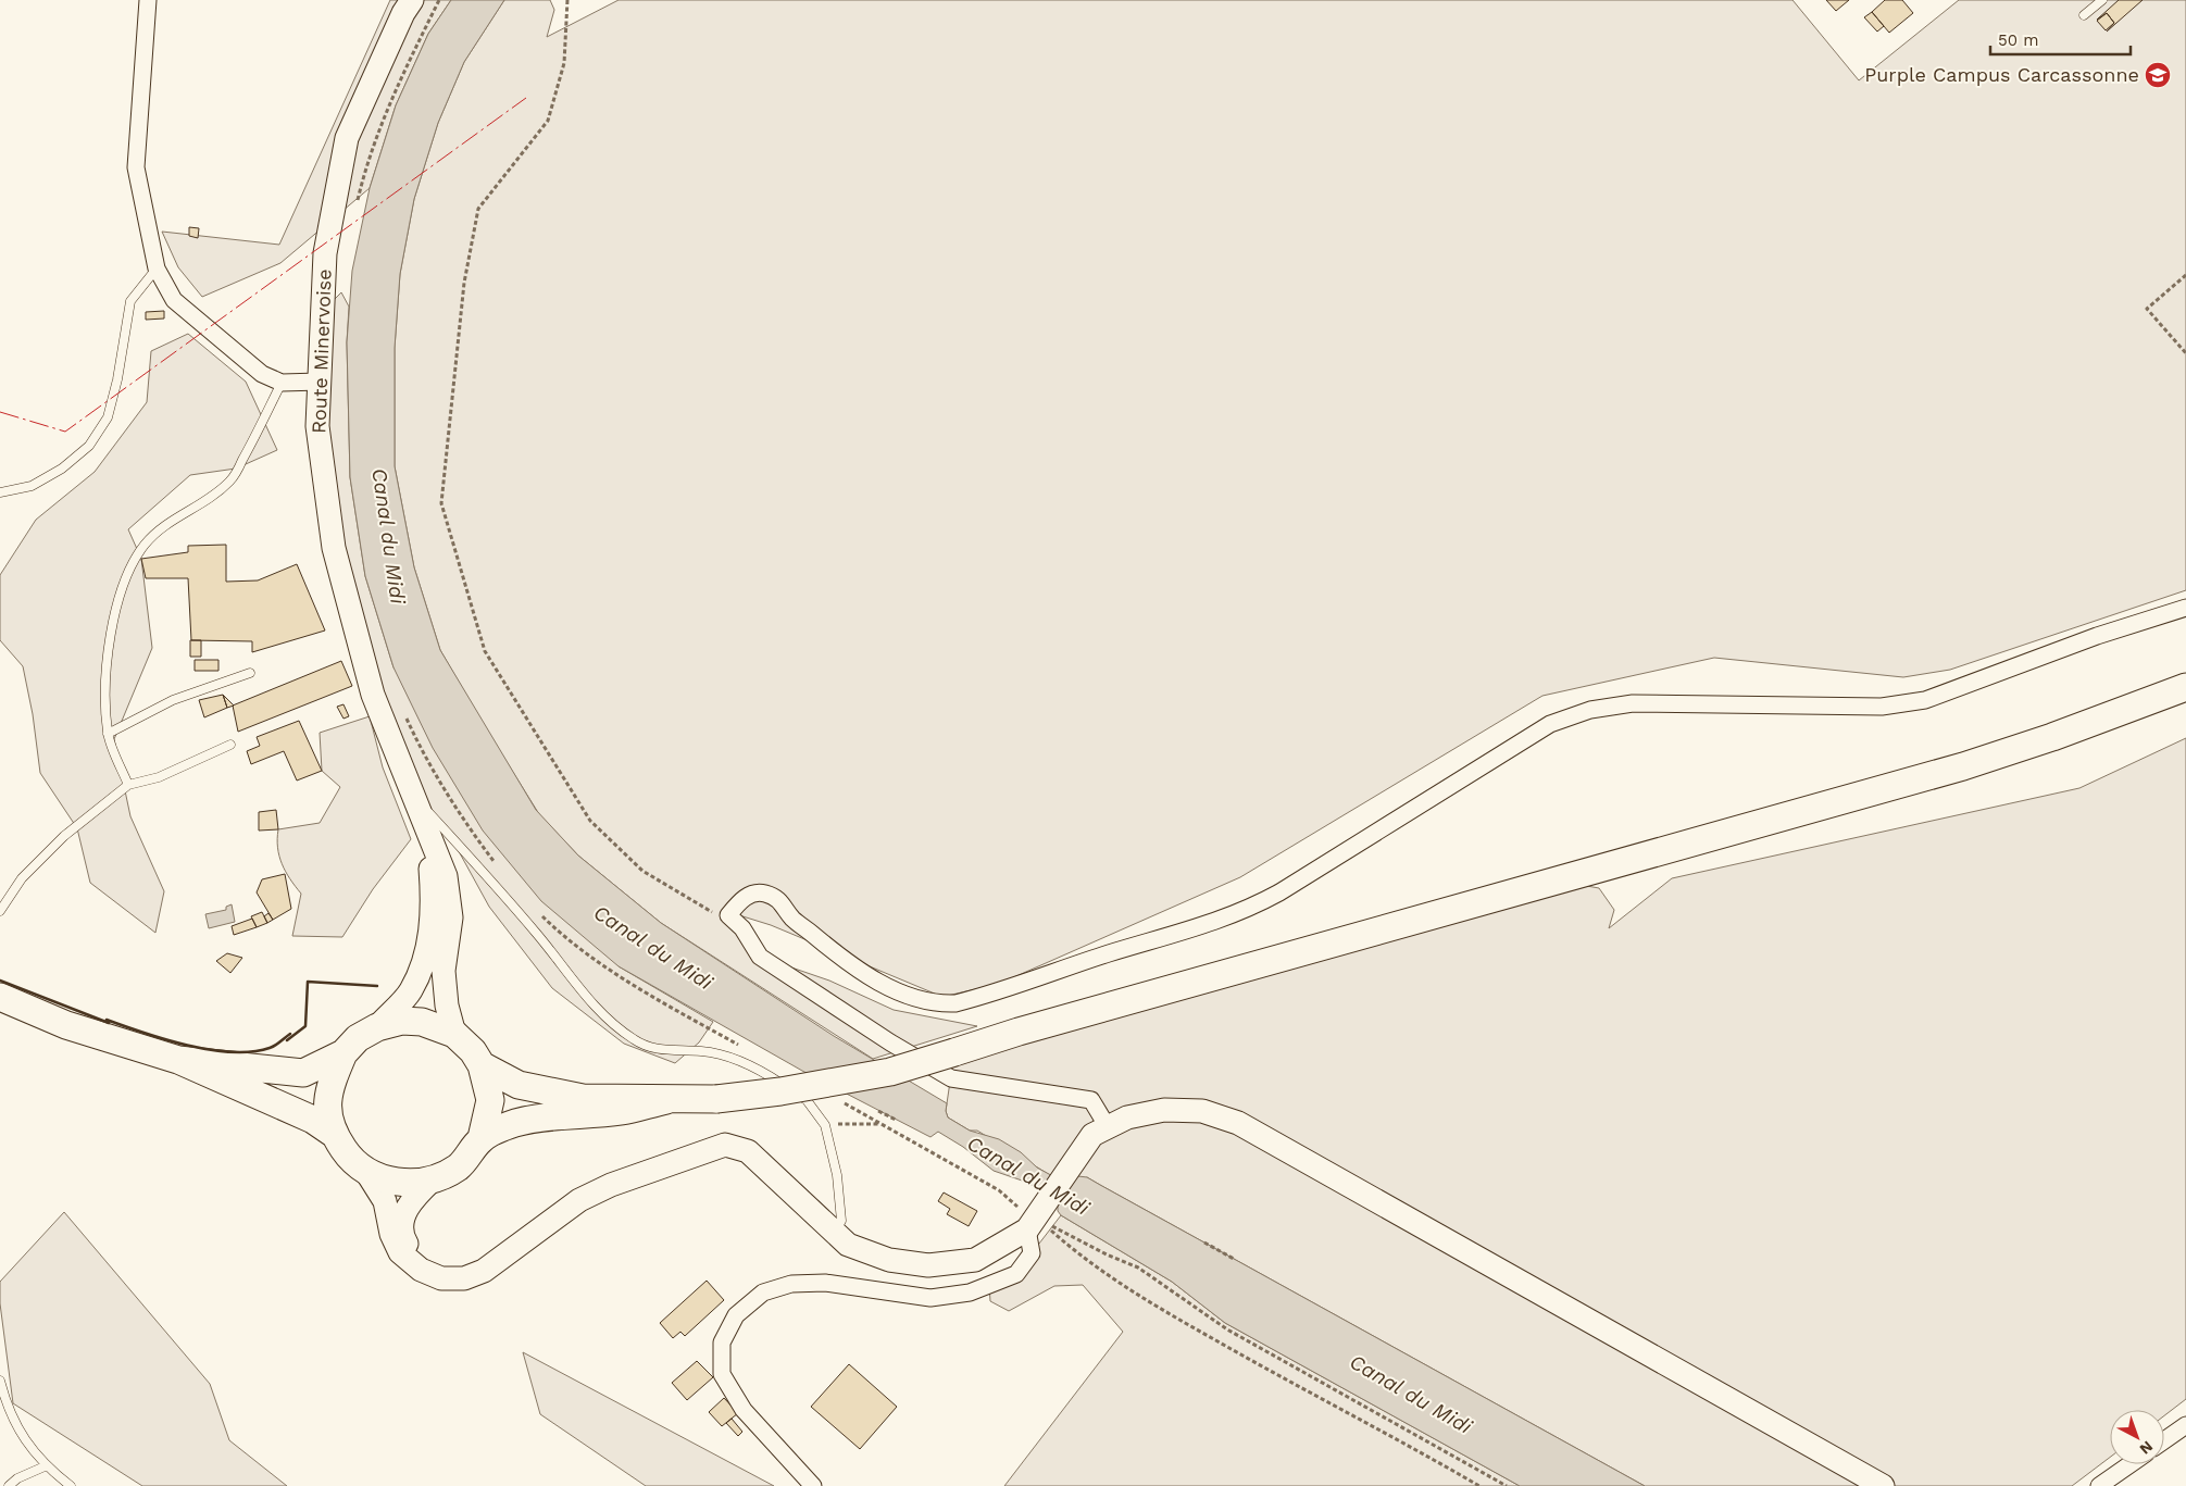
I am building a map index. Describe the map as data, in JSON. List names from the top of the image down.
{
  "streets": {
    "street": ["Route Minervoise"]
  },
  "water": ["Canal du Midi"],
  "places": {
    "school or university": ["Purple Campus Carcassonne"]
  },
  "scale_bar": "50 m",
  "north": "bottom right"
}
